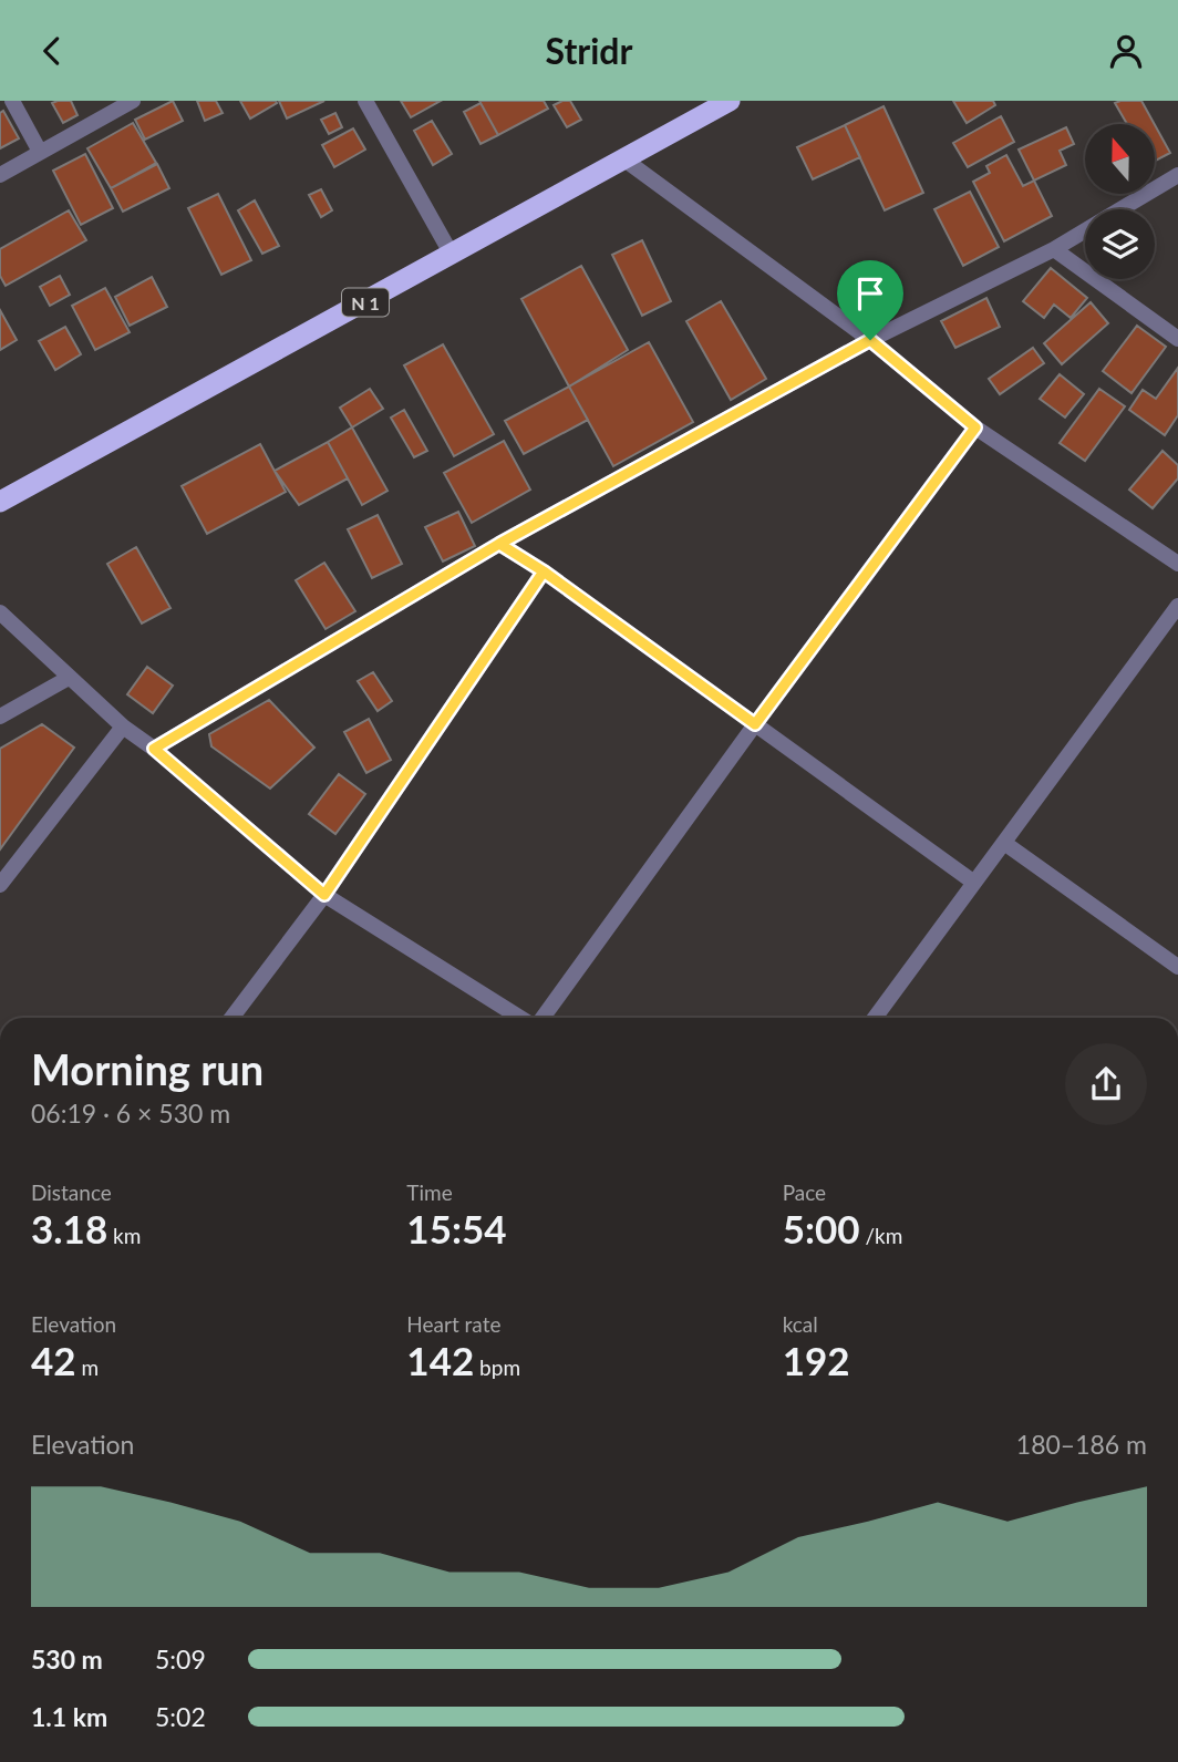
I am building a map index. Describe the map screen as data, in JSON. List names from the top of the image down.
{
  "streets": {
    "highway": ["N 1"]
  },
  "north": "top",
  "page": {
    "header": "Stridr",
    "heading": ["Morning run", "06:19 · 6 × 530 m"],
    "stats": [
      ["Distance", "3.18 km"],
      ["Time", "15:54"],
      ["Pace", "5:00 /km"],
      ["Elevation", "42 m"],
      ["Heart rate", "142 bpm"],
      ["kcal", "192"]
    ],
    "chart": ["Elevation", "180–186 m"],
    "list": [
      {
        "name": "530 m",
        "note": "5:09"
      },
      {
        "name": "1.1 km",
        "note": "5:02"
      }
    ]
  }
}
